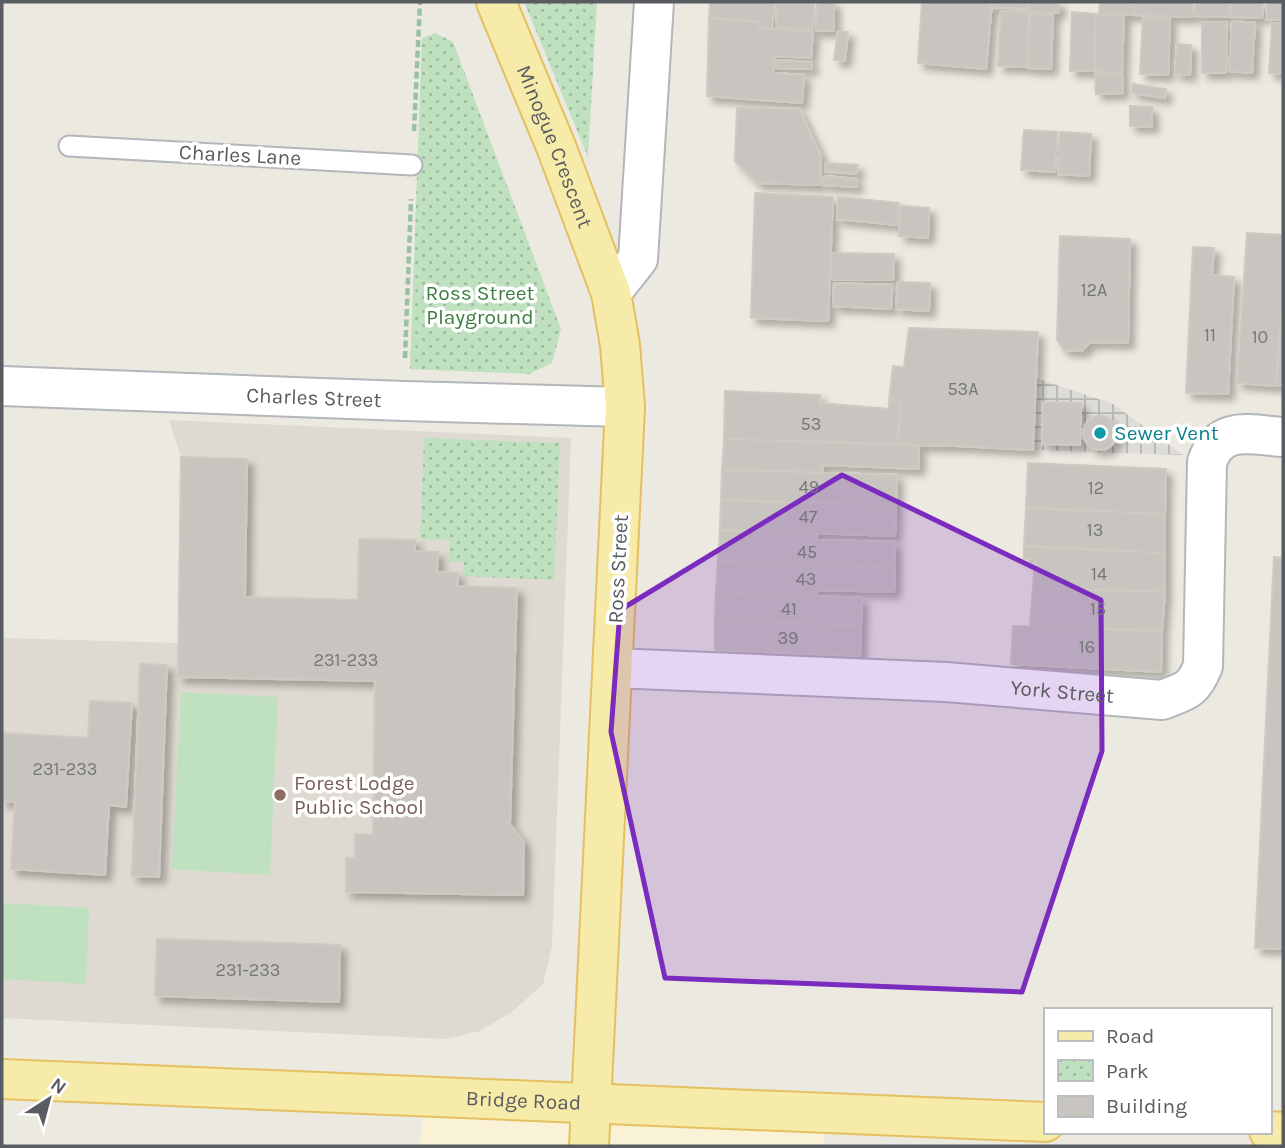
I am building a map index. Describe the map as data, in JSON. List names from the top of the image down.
{
  "streets": {
    "main road": ["Minogue Crescent", "Ross Street", "Bridge Road"],
    "street": ["Charles Street", "York Street"],
    "lane": ["Charles Lane"]
  },
  "crossings": [
    ["Minogue Crescent", "Ross Street"],
    ["Charles Street", "Ross Street"],
    ["Ross Street", "York Street"],
    ["Ross Street", "Bridge Road"]
  ],
  "parks": ["Ross Street Playground"],
  "places": ["Sewer Vent", "Forest Lodge Public School"],
  "house_numbers": [
    "12A",
    "11",
    "10",
    "53A",
    "53",
    "49",
    "12",
    "47",
    "13",
    "45",
    "14",
    "43",
    "41",
    "15",
    "39",
    "16",
    "231-233",
    "231-233",
    "231-233"
  ],
  "legend": ["Road", "Park", "Building"],
  "north": "top right"
}
